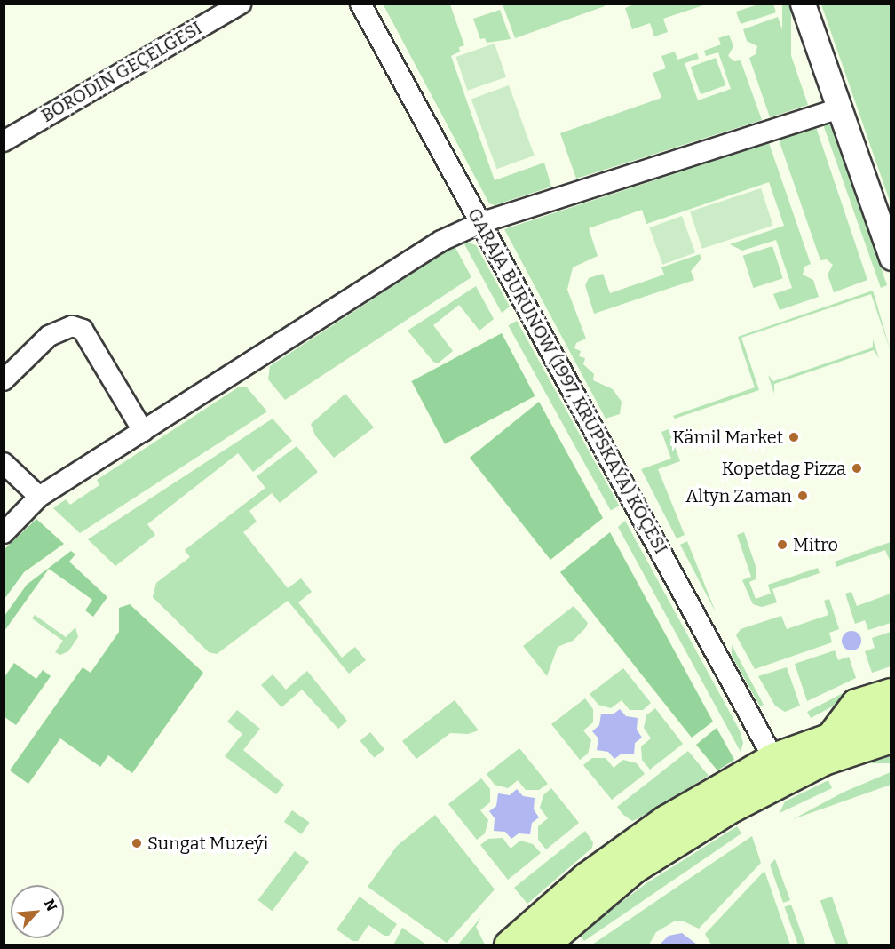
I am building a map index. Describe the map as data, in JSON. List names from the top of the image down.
{
  "streets": {
    "street": ["BORODIN GEÇELGESI", "GARAJA BURUNOW (1997, KRUPSKAÝA) KÖÇESI"]
  },
  "places": [
    "Kämil Market",
    "Kopetdag Pizza",
    "Altyn Zaman",
    "Mitro",
    "Sungat Muzeýi"
  ],
  "north": "top right"
}
